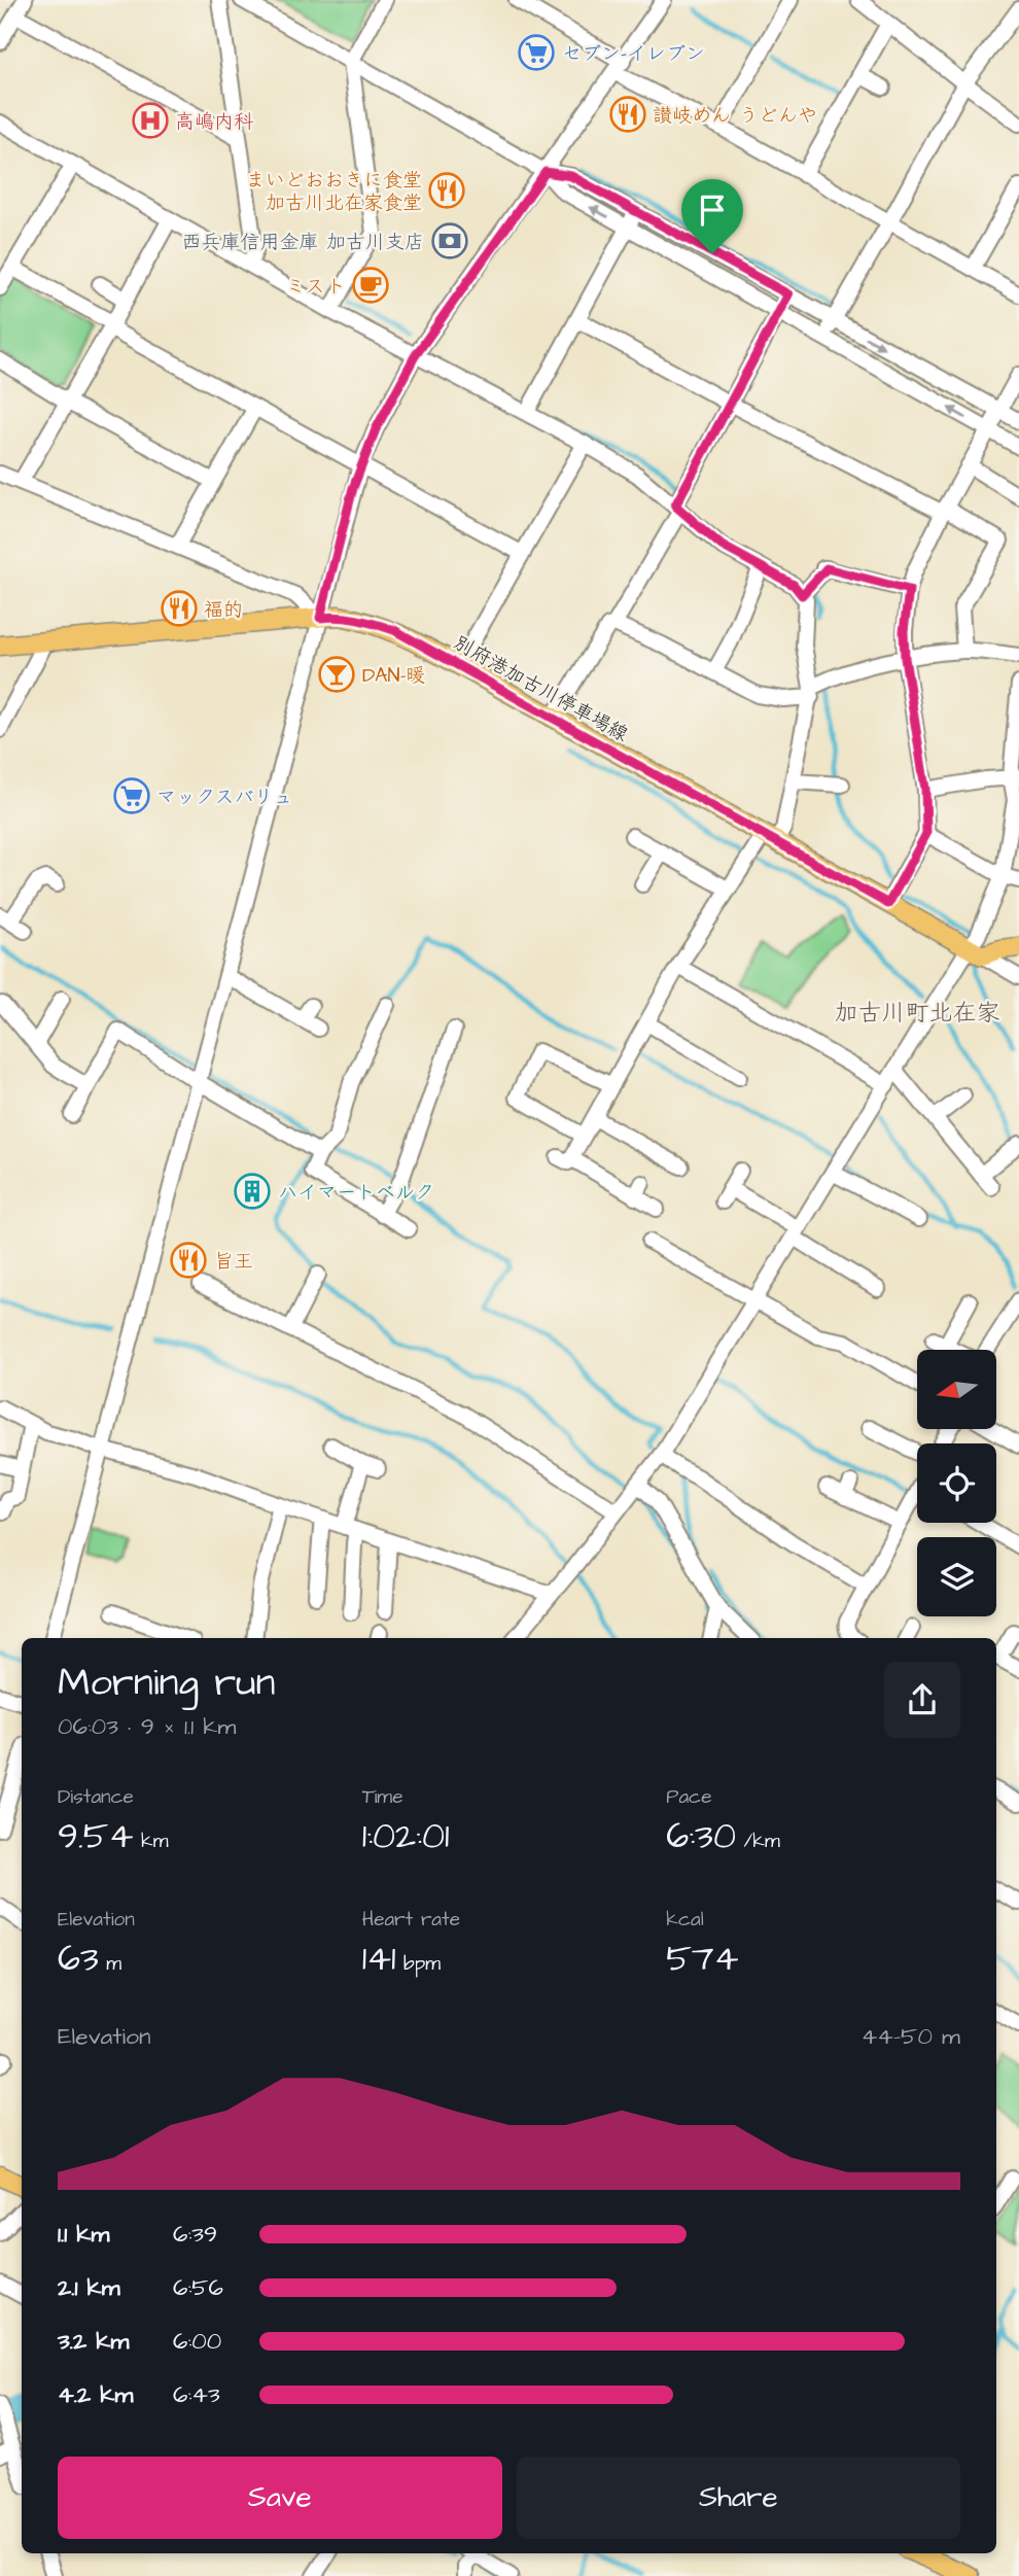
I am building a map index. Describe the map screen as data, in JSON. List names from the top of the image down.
{
  "streets": {
    "main road": ["別府港加古川停車場線"]
  },
  "districts": ["加古川町北在家"],
  "places": {
    "supermarket": ["セブン-イレブン", "マックスバリュ"],
    "restaurant": [
      "讃岐めん うどんや",
      "まいどおおきに食堂 加古川北在家食堂",
      "福的",
      "旨王"
    ],
    "hospital": ["高嶋内科"],
    "bank": ["西兵庫信用金庫 加古川支店"],
    "cafe": ["ミスト"],
    "bar": ["DAN-暖"],
    "building": ["ハイマートベルク"]
  },
  "north": "left",
  "page": {
    "heading": ["Morning run", "06:03 · 9 × 1.1 km"],
    "stats": [
      ["Distance", "9.54 km"],
      ["Time", "1:02:01"],
      ["Pace", "6:30 /km"],
      ["Elevation", "63 m"],
      ["Heart rate", "141 bpm"],
      ["kcal", "574"]
    ],
    "chart": ["Elevation", "44–50 m"],
    "list": [
      {
        "name": "1.1 km",
        "note": "6:39"
      },
      {
        "name": "2.1 km",
        "note": "6:56"
      },
      {
        "name": "3.2 km",
        "note": "6:00"
      },
      {
        "name": "4.2 km",
        "note": "6:43"
      }
    ],
    "buttons": ["Save", "Share"]
  }
}
